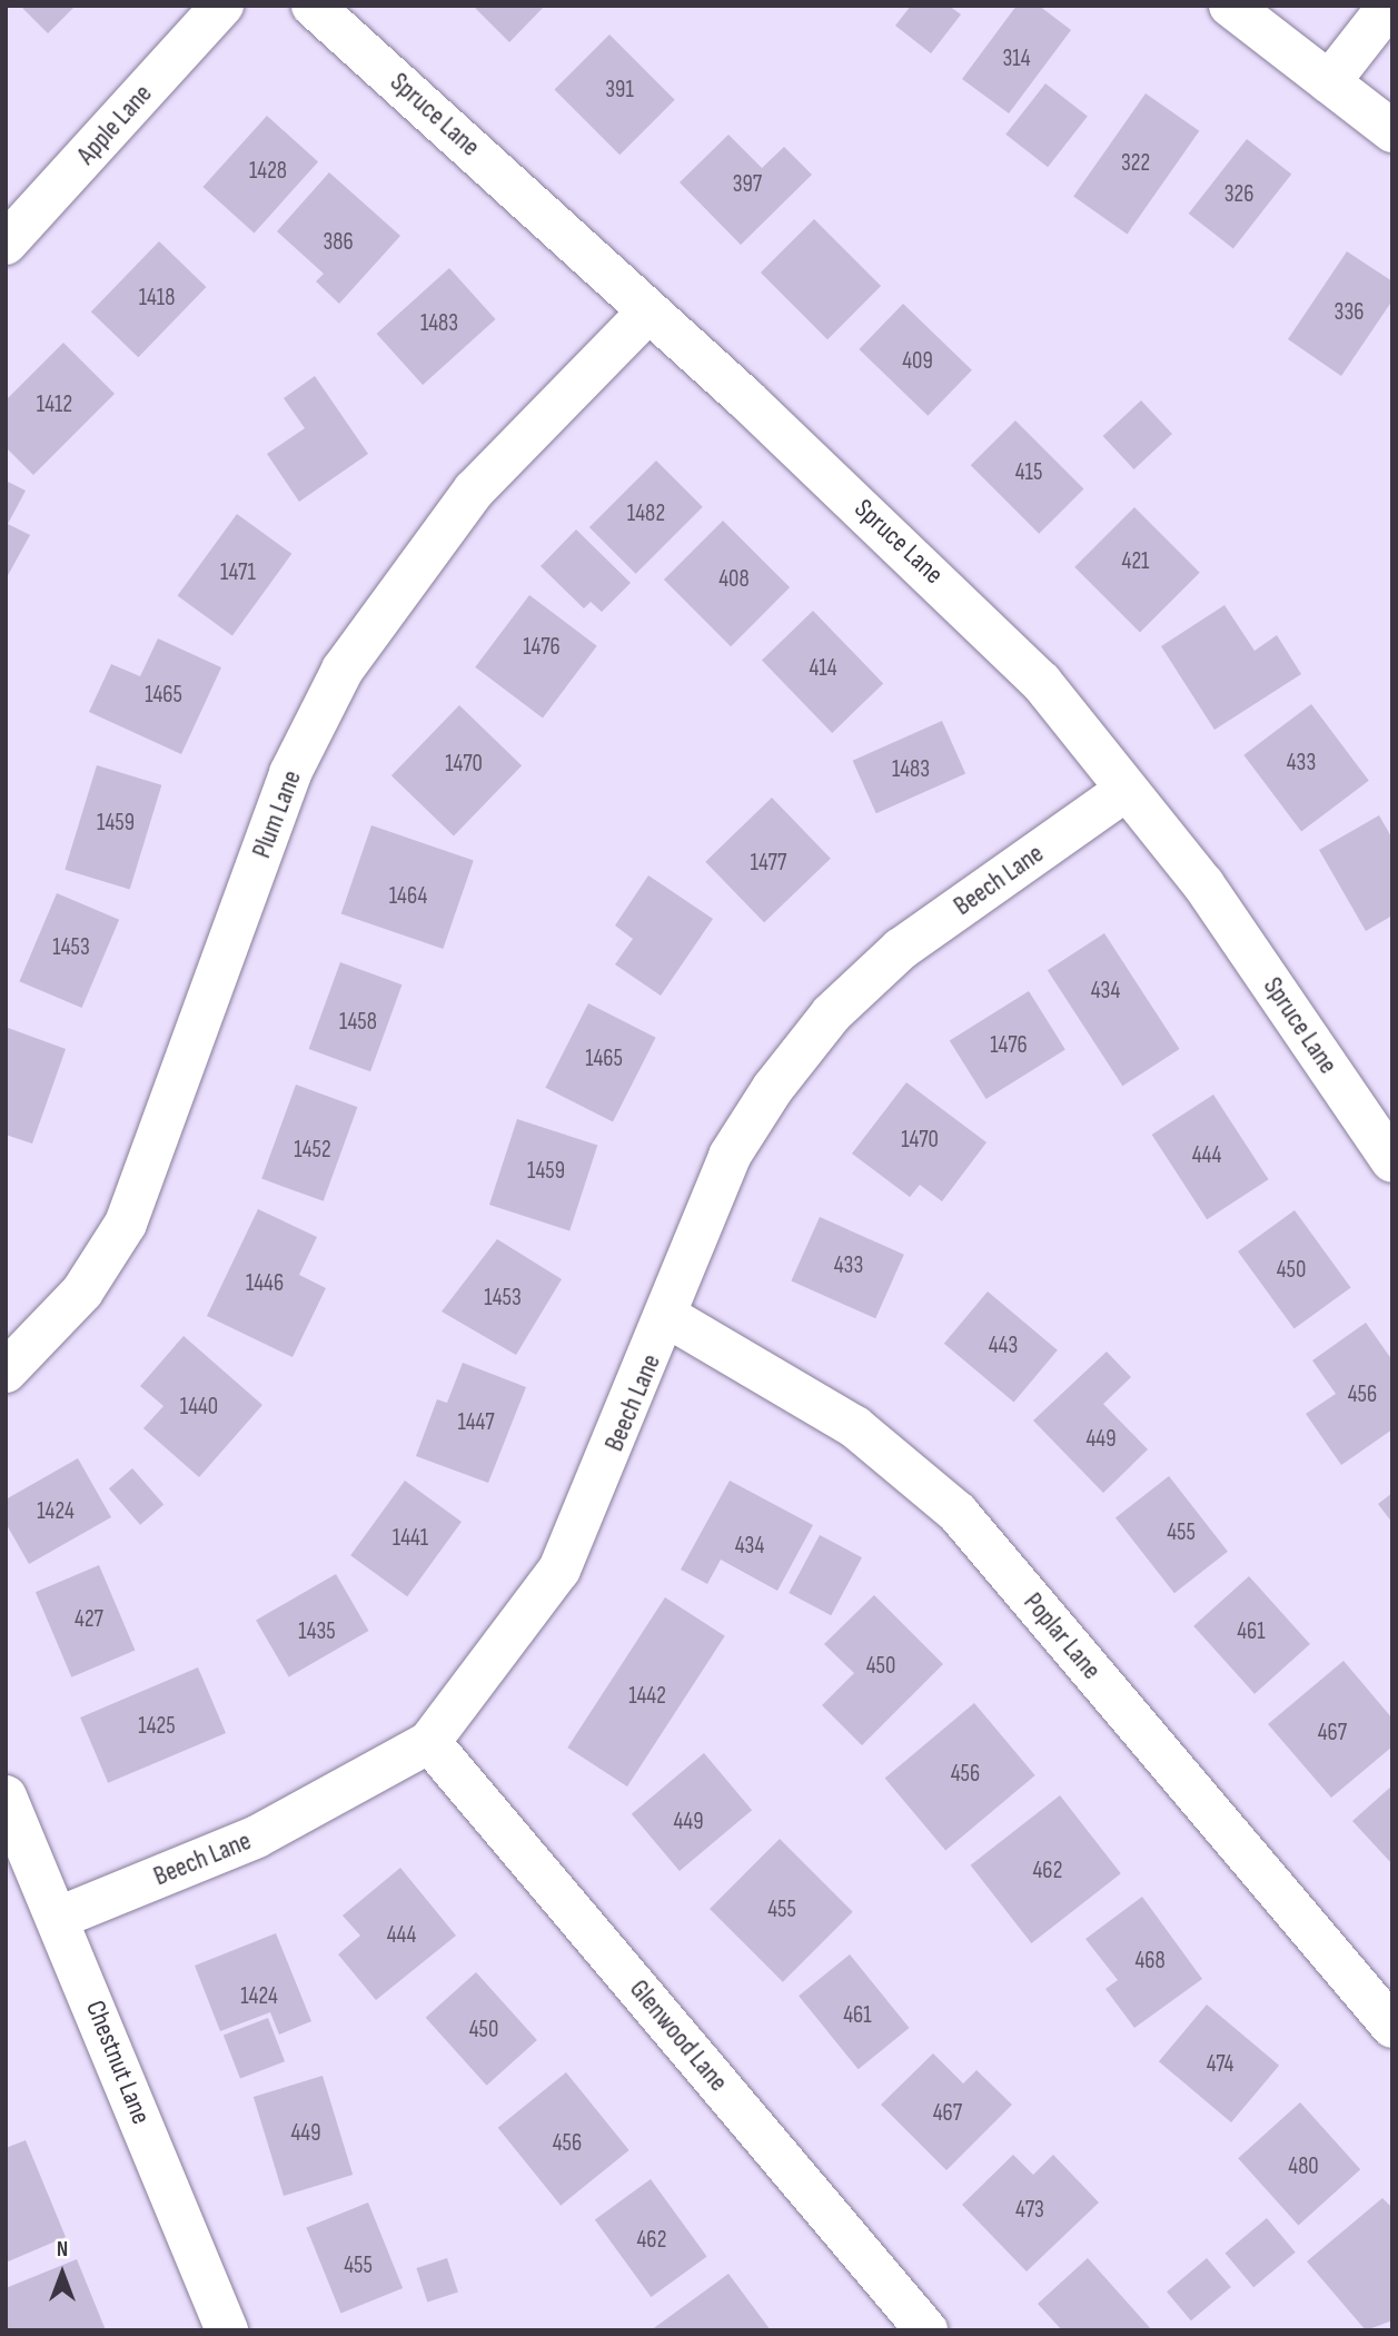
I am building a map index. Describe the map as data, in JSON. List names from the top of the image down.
{
  "streets": {
    "street": [
      "Spruce Lane",
      "Apple Lane",
      "Plum Lane",
      "Beech Lane",
      "Poplar Lane",
      "Glenwood Lane",
      "Chestnut Lane"
    ]
  },
  "crossings": [
    ["Spruce Lane", "Plum Lane"],
    ["Spruce Lane", "Beech Lane"],
    ["Beech Lane", "Poplar Lane"],
    ["Beech Lane", "Glenwood Lane"],
    ["Beech Lane", "Chestnut Lane"]
  ],
  "house_numbers": [
    "314",
    "391",
    "322",
    "1428",
    "397",
    "326",
    "386",
    "1418",
    "336",
    "1483",
    "409",
    "1412",
    "415",
    "1482",
    "421",
    "1471",
    "408",
    "1476",
    "414",
    "1465",
    "433",
    "1470",
    "1483",
    "1459",
    "1477",
    "1464",
    "1453",
    "434",
    "1458",
    "1476",
    "1465",
    "1470",
    "1452",
    "444",
    "1459",
    "433",
    "450",
    "1446",
    "1453",
    "443",
    "456",
    "1440",
    "1447",
    "449",
    "1424",
    "455",
    "1441",
    "434",
    "427",
    "1435",
    "461",
    "450",
    "1442",
    "1425",
    "467",
    "456",
    "449",
    "462",
    "455",
    "444",
    "468",
    "1424",
    "461",
    "450",
    "474",
    "467",
    "449",
    "456",
    "480",
    "473",
    "462",
    "455"
  ],
  "north": "top"
}
